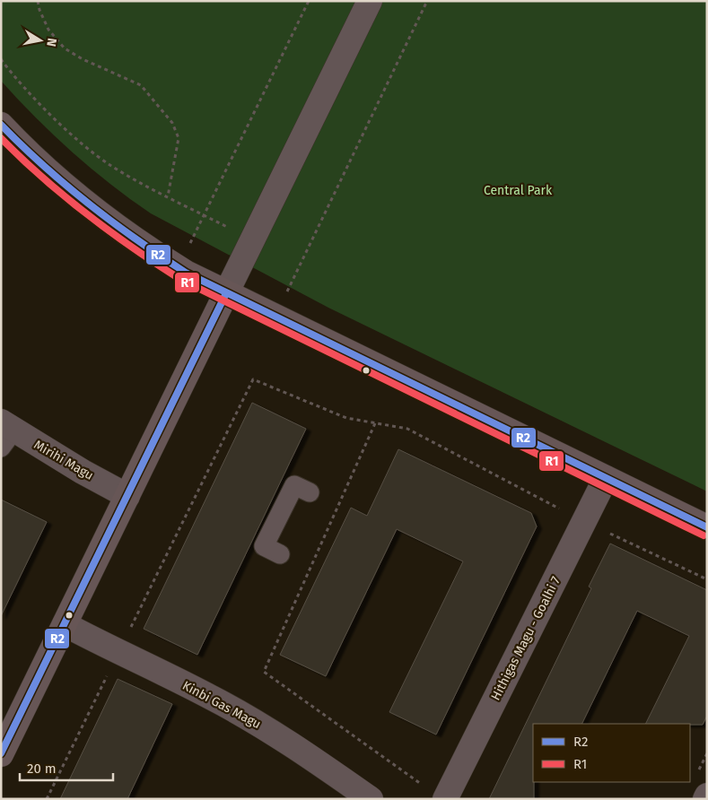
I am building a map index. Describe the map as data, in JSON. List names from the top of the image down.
{
  "streets": {
    "street": ["Mirihi Magu", "Hithigas Magu - Goalhi 7", "Kinbi Gas Magu"]
  },
  "parks": ["Central Park"],
  "lines": ["transit line R2", "transit line R1"],
  "legend": ["R2", "R1"],
  "scale_bar": "20 m",
  "north": "right"
}
